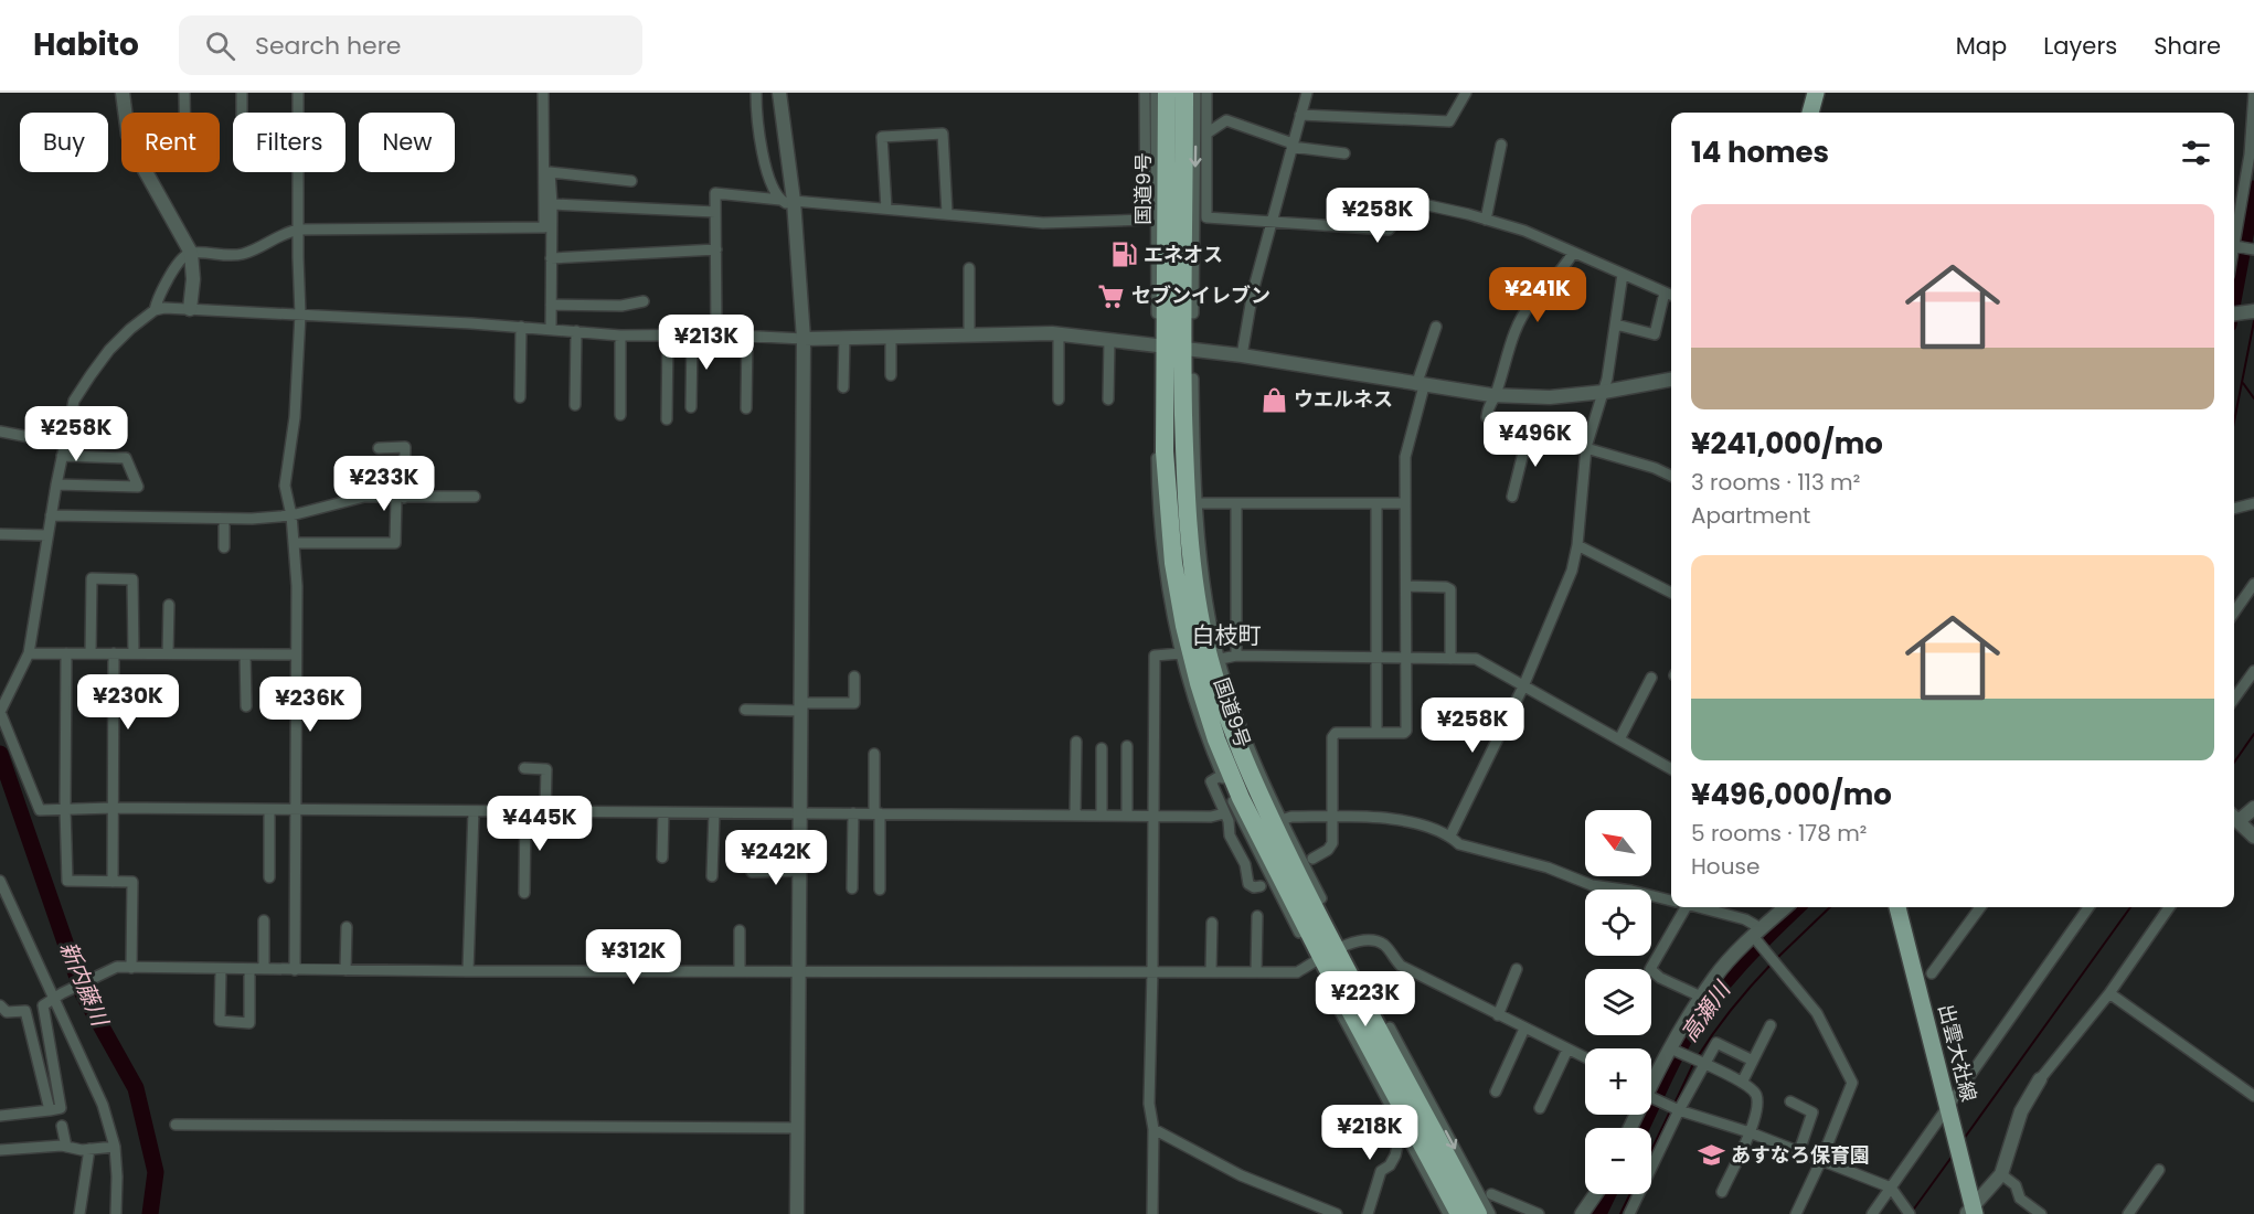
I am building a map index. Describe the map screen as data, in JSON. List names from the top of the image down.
{
  "streets": {
    "highway": ["国道9号"],
    "main road": ["出雲大社線"]
  },
  "districts": ["白枝町"],
  "water": ["新内藤川", "高瀬川"],
  "places": {
    "fuel station": ["エネオス"],
    "supermarket": ["セブンイレブン"],
    "shop": ["ウエルネス"],
    "school or university": ["あすなろ保育園"]
  },
  "north": "top left",
  "page": {
    "header": "Habito",
    "search": "Search here",
    "nav": ["Map", "Layers", "Share"],
    "chip": [
      "Buy",
      "Rent",
      "Filters",
      "New"
    ],
    "heading": "14 homes",
    "price": [
      "¥258K",
      "¥241K",
      "¥213K",
      "¥258K",
      "¥496K",
      "¥233K",
      "¥230K",
      "¥236K",
      "¥258K",
      "¥445K",
      "¥242K",
      "¥312K",
      "¥223K",
      "¥218K"
    ],
    "list": [
      {
        "name": "¥241,000/mo",
        "note": "3 rooms · 113 m² · Apartment"
      },
      {
        "name": "¥496,000/mo",
        "note": "5 rooms · 178 m² · House"
      }
    ],
    "map_buttons": ["+", "−"]
  }
}
